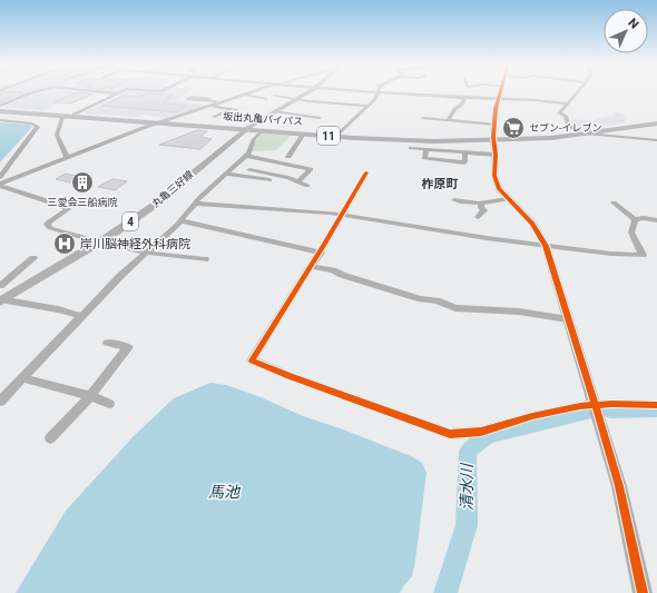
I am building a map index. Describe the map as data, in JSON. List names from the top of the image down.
{
  "streets": {
    "highway": ["坂出丸亀バイパス", "11"],
    "main road": ["丸亀三好線", "4"]
  },
  "crossings": [
    ["坂出丸亀バイパス", "丸亀三好線"]
  ],
  "districts": ["柞原町"],
  "water": ["清水川", "馬池"],
  "places": {
    "supermarket": ["セブン-イレブン"],
    "building": ["三愛会三船病院"],
    "hospital": ["岸川脳神経外科病院"]
  },
  "north": "top right"
}
